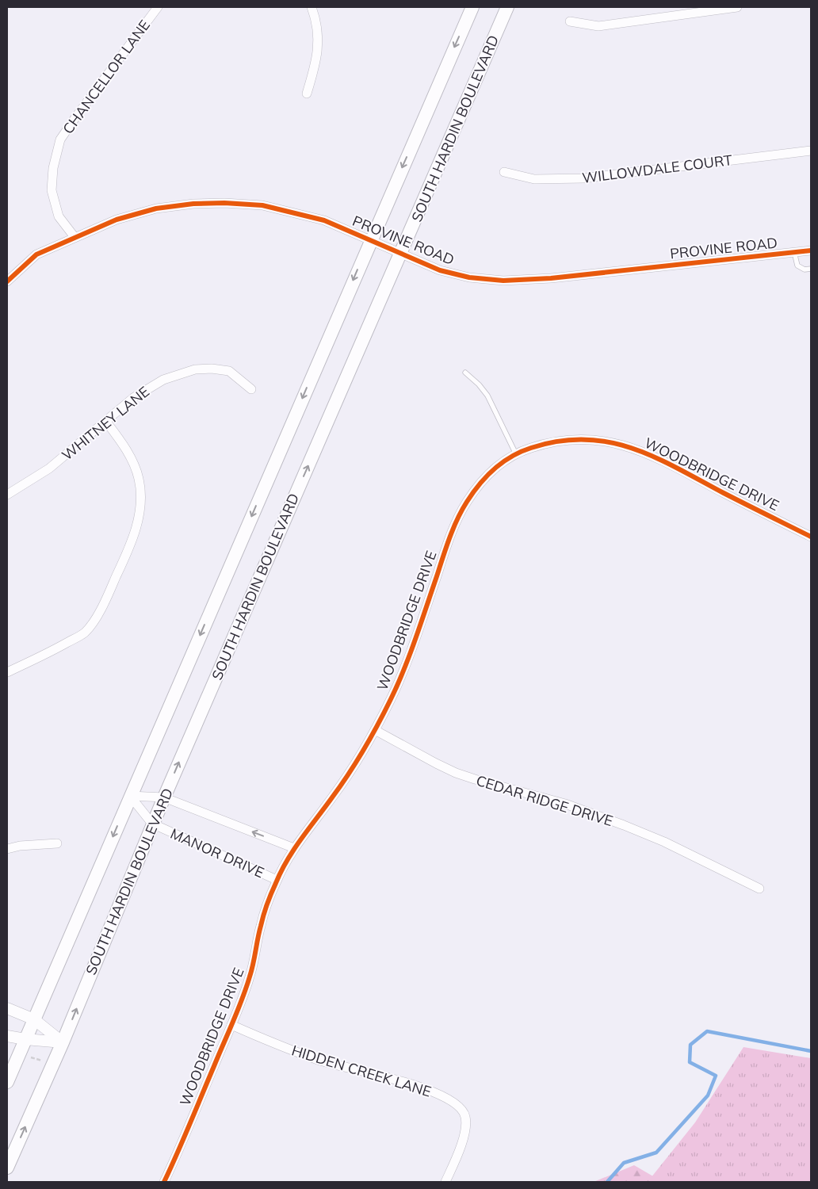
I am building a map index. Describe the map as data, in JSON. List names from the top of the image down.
{
  "streets": {
    "main road": ["SOUTH HARDIN BOULEVARD"],
    "street": [
      "CHANCELLOR LANE",
      "WILLOWDALE COURT",
      "PROVINE ROAD",
      "WHITNEY LANE",
      "WOODBRIDGE DRIVE",
      "CEDAR RIDGE DRIVE",
      "MANOR DRIVE",
      "HIDDEN CREEK LANE"
    ]
  },
  "crossings": [
    ["CHANCELLOR LANE", "PROVINE ROAD"],
    ["SOUTH HARDIN BOULEVARD", "PROVINE ROAD"],
    ["SOUTH HARDIN BOULEVARD", "MANOR DRIVE"],
    ["WOODBRIDGE DRIVE", "CEDAR RIDGE DRIVE"],
    ["WOODBRIDGE DRIVE", "MANOR DRIVE"],
    ["WOODBRIDGE DRIVE", "HIDDEN CREEK LANE"]
  ]
}
